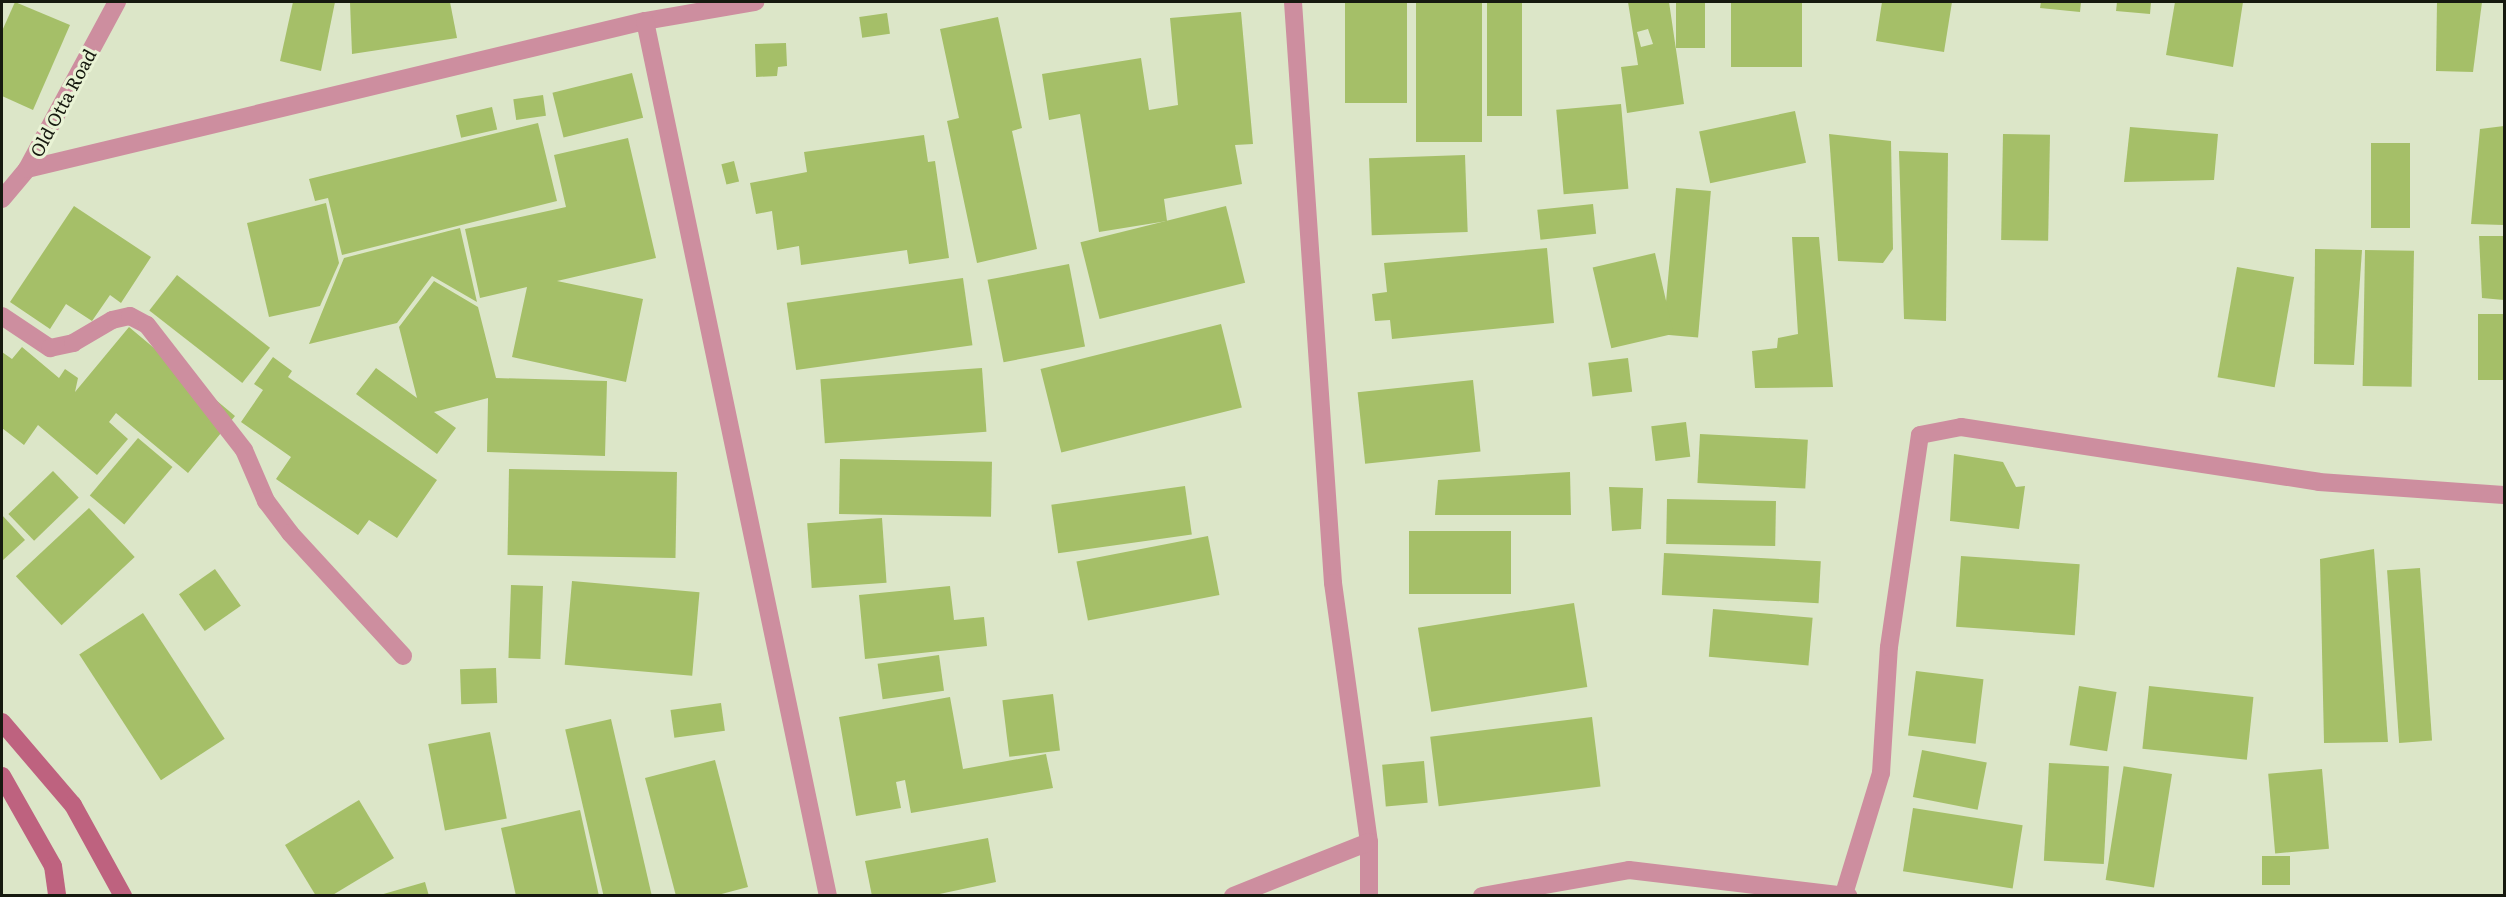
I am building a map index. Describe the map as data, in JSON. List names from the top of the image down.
{
  "streets": {
    "street": ["Old Otta Road"]
  }
}
